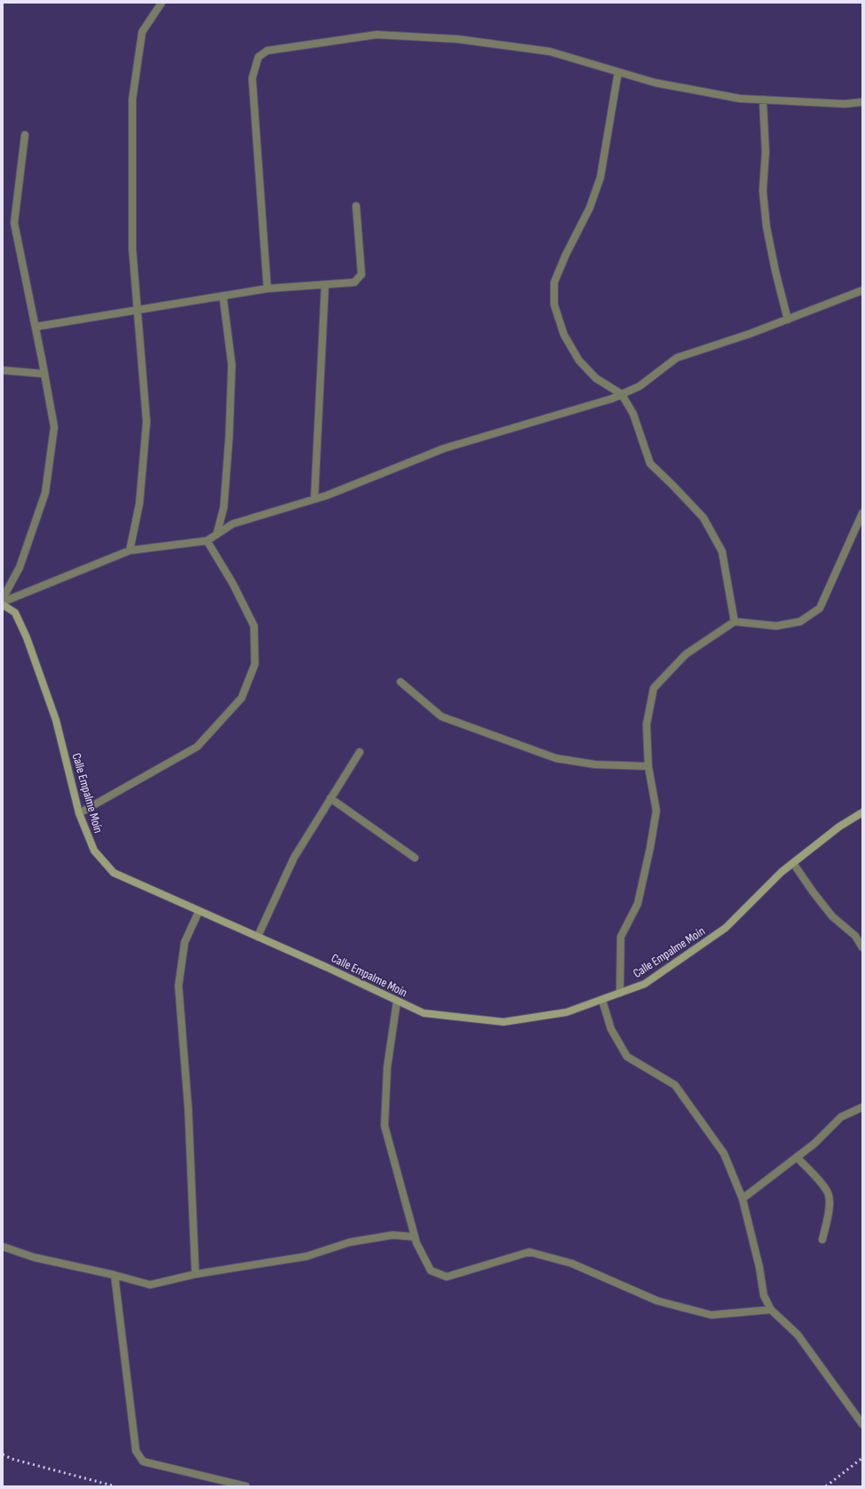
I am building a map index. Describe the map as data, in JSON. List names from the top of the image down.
{
  "streets": {
    "street": ["Calle Empalme Moín"]
  }
}
